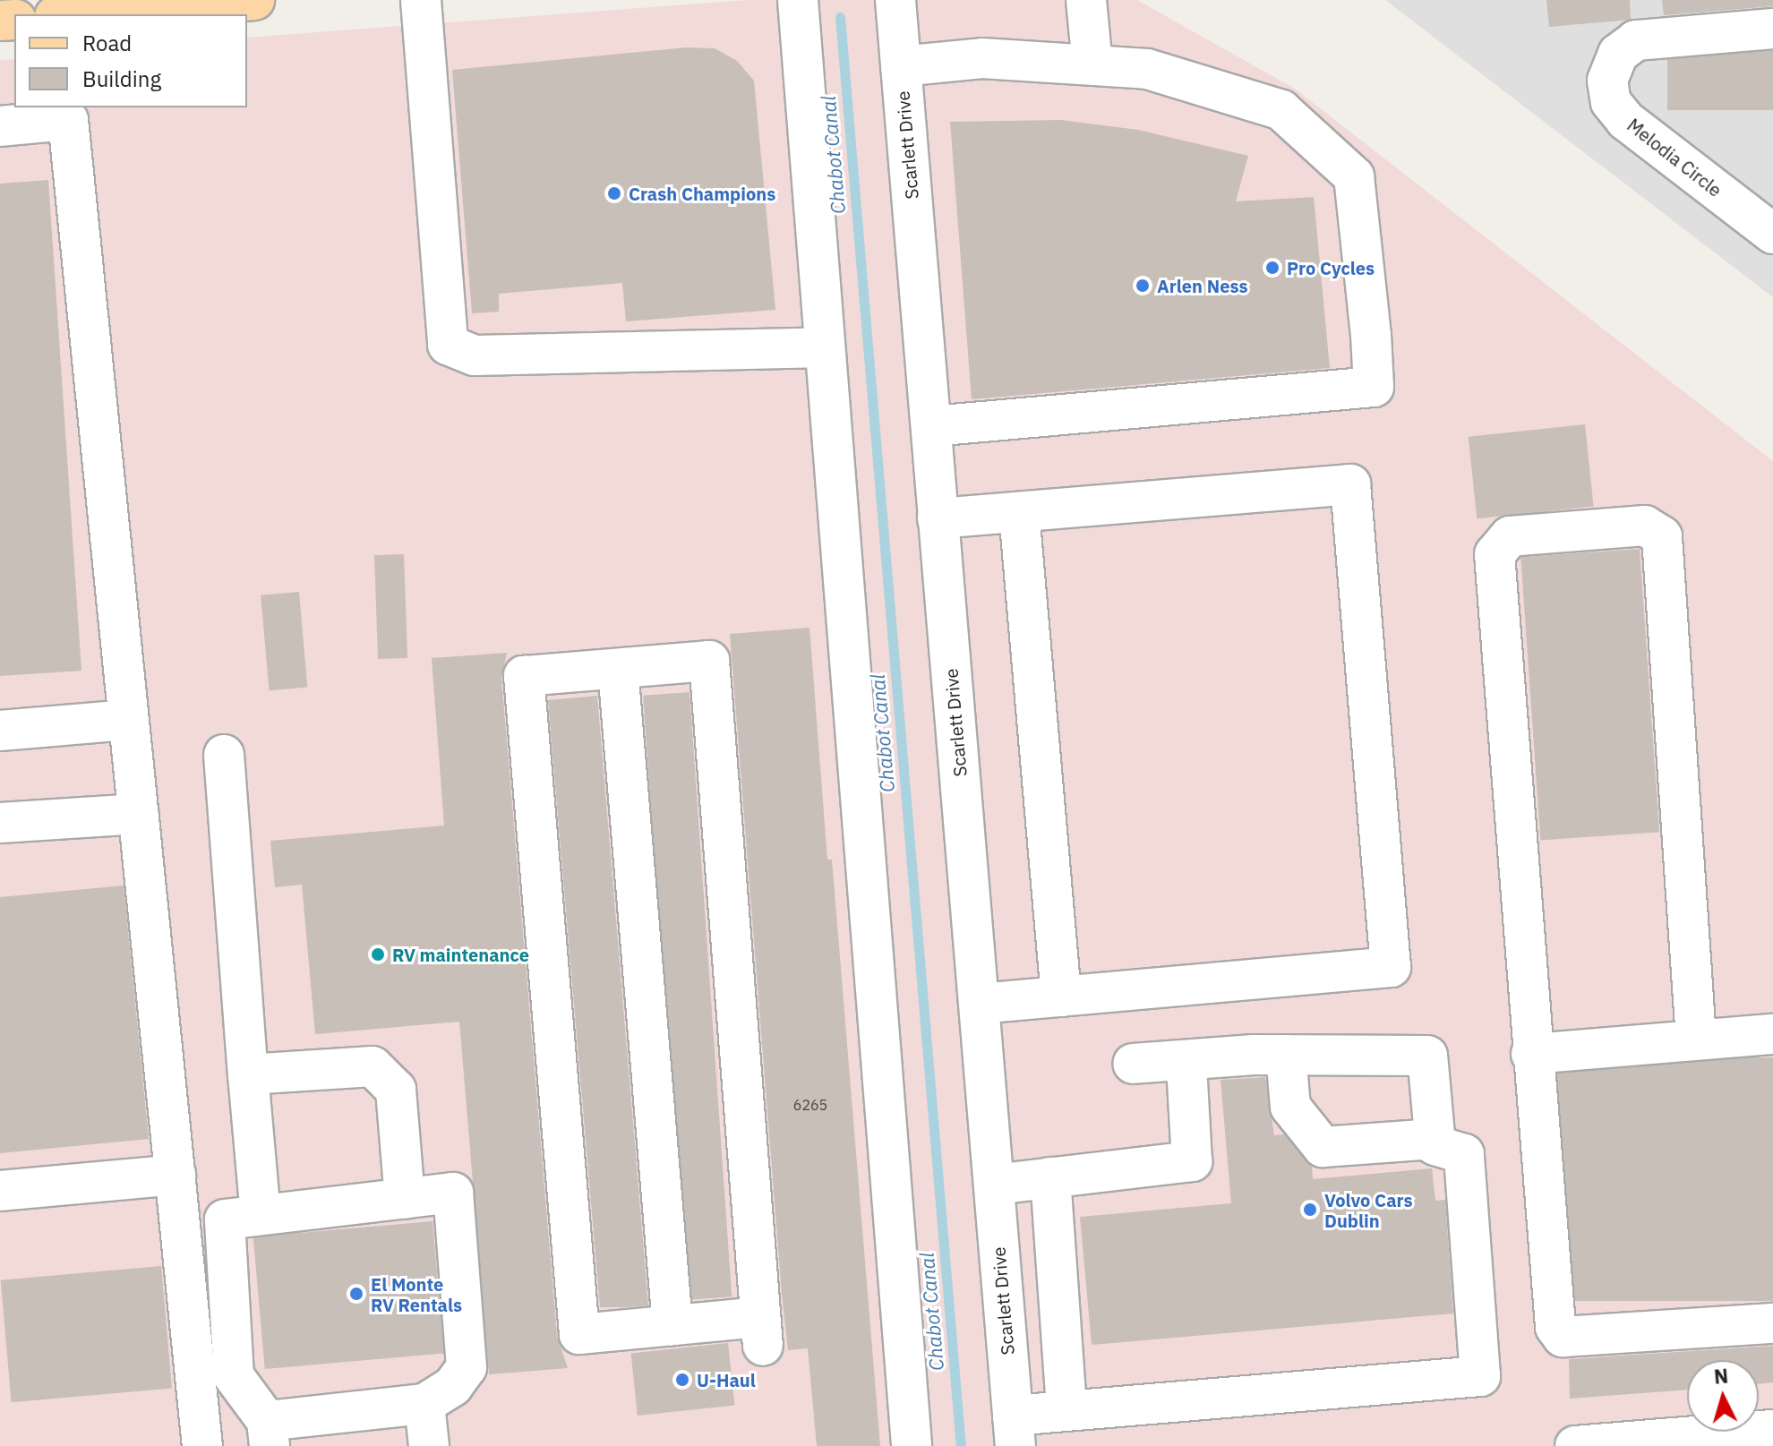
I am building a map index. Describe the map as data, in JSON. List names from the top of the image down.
{
  "streets": {
    "street": ["Scarlett Drive", "Melodia Circle"]
  },
  "water": ["Chabot Canal"],
  "places": [
    "Crash Champions",
    "Pro Cycles",
    "Arlen Ness",
    "RV maintenance",
    "Volvo Cars Dublin",
    "El Monte RV Rentals",
    "U-Haul"
  ],
  "house_numbers": ["6265"],
  "legend": ["Road", "Building"],
  "north": "top"
}
